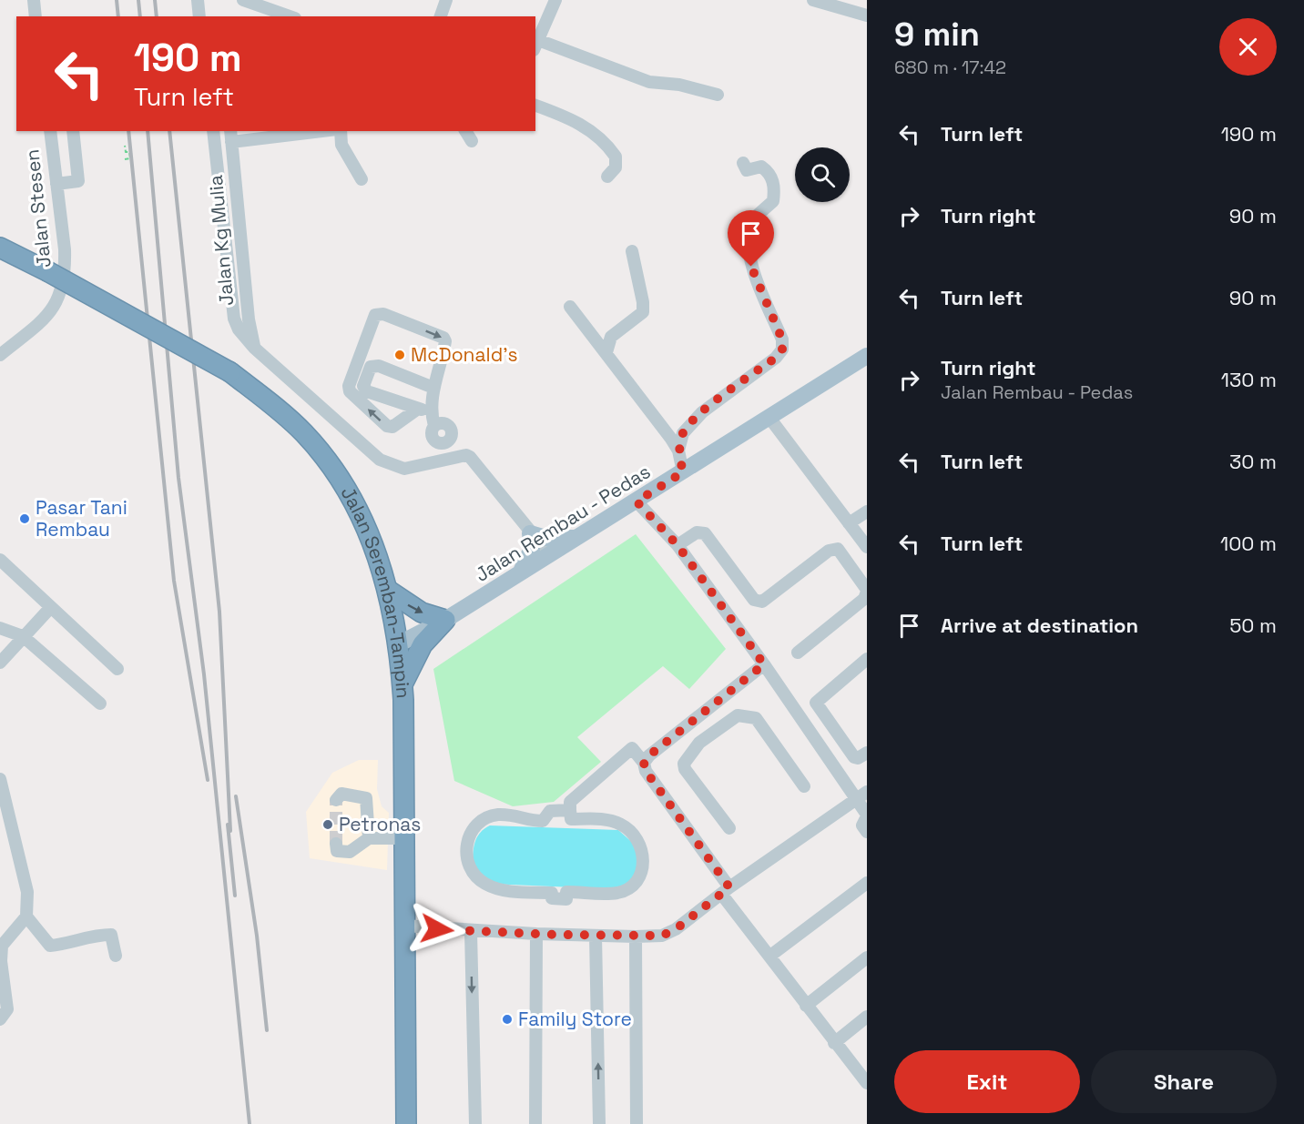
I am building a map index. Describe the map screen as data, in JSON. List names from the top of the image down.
{
  "streets": {
    "highway": ["Jalan Seremban-Tampin"],
    "main road": ["Jalan Rembau - Pedas"],
    "street": ["Jalan Stesen", "Jalan Kg Mulia"]
  },
  "crossings": [
    ["Jalan Rembau - Pedas", "Jalan Seremban-Tampin"]
  ],
  "places": [
    "McDonald's",
    "Pasar Tani Rembau",
    "Petronas",
    "Family Store"
  ],
  "page": {
    "heading": ["9 min", "680 m · 17:42"],
    "turn": ["190 m", "Turn left"],
    "list": [
      {
        "name": "Turn left",
        "value": "190 m"
      },
      {
        "name": "Turn right",
        "value": "90 m"
      },
      {
        "name": "Turn left",
        "value": "90 m"
      },
      {
        "name": "Turn right",
        "note": "Jalan Rembau - Pedas",
        "value": "130 m"
      },
      {
        "name": "Turn left",
        "value": "30 m"
      },
      {
        "name": "Turn left",
        "value": "100 m"
      },
      {
        "name": "Arrive at destination",
        "value": "50 m"
      }
    ],
    "buttons": ["Exit", "Share"]
  }
}
